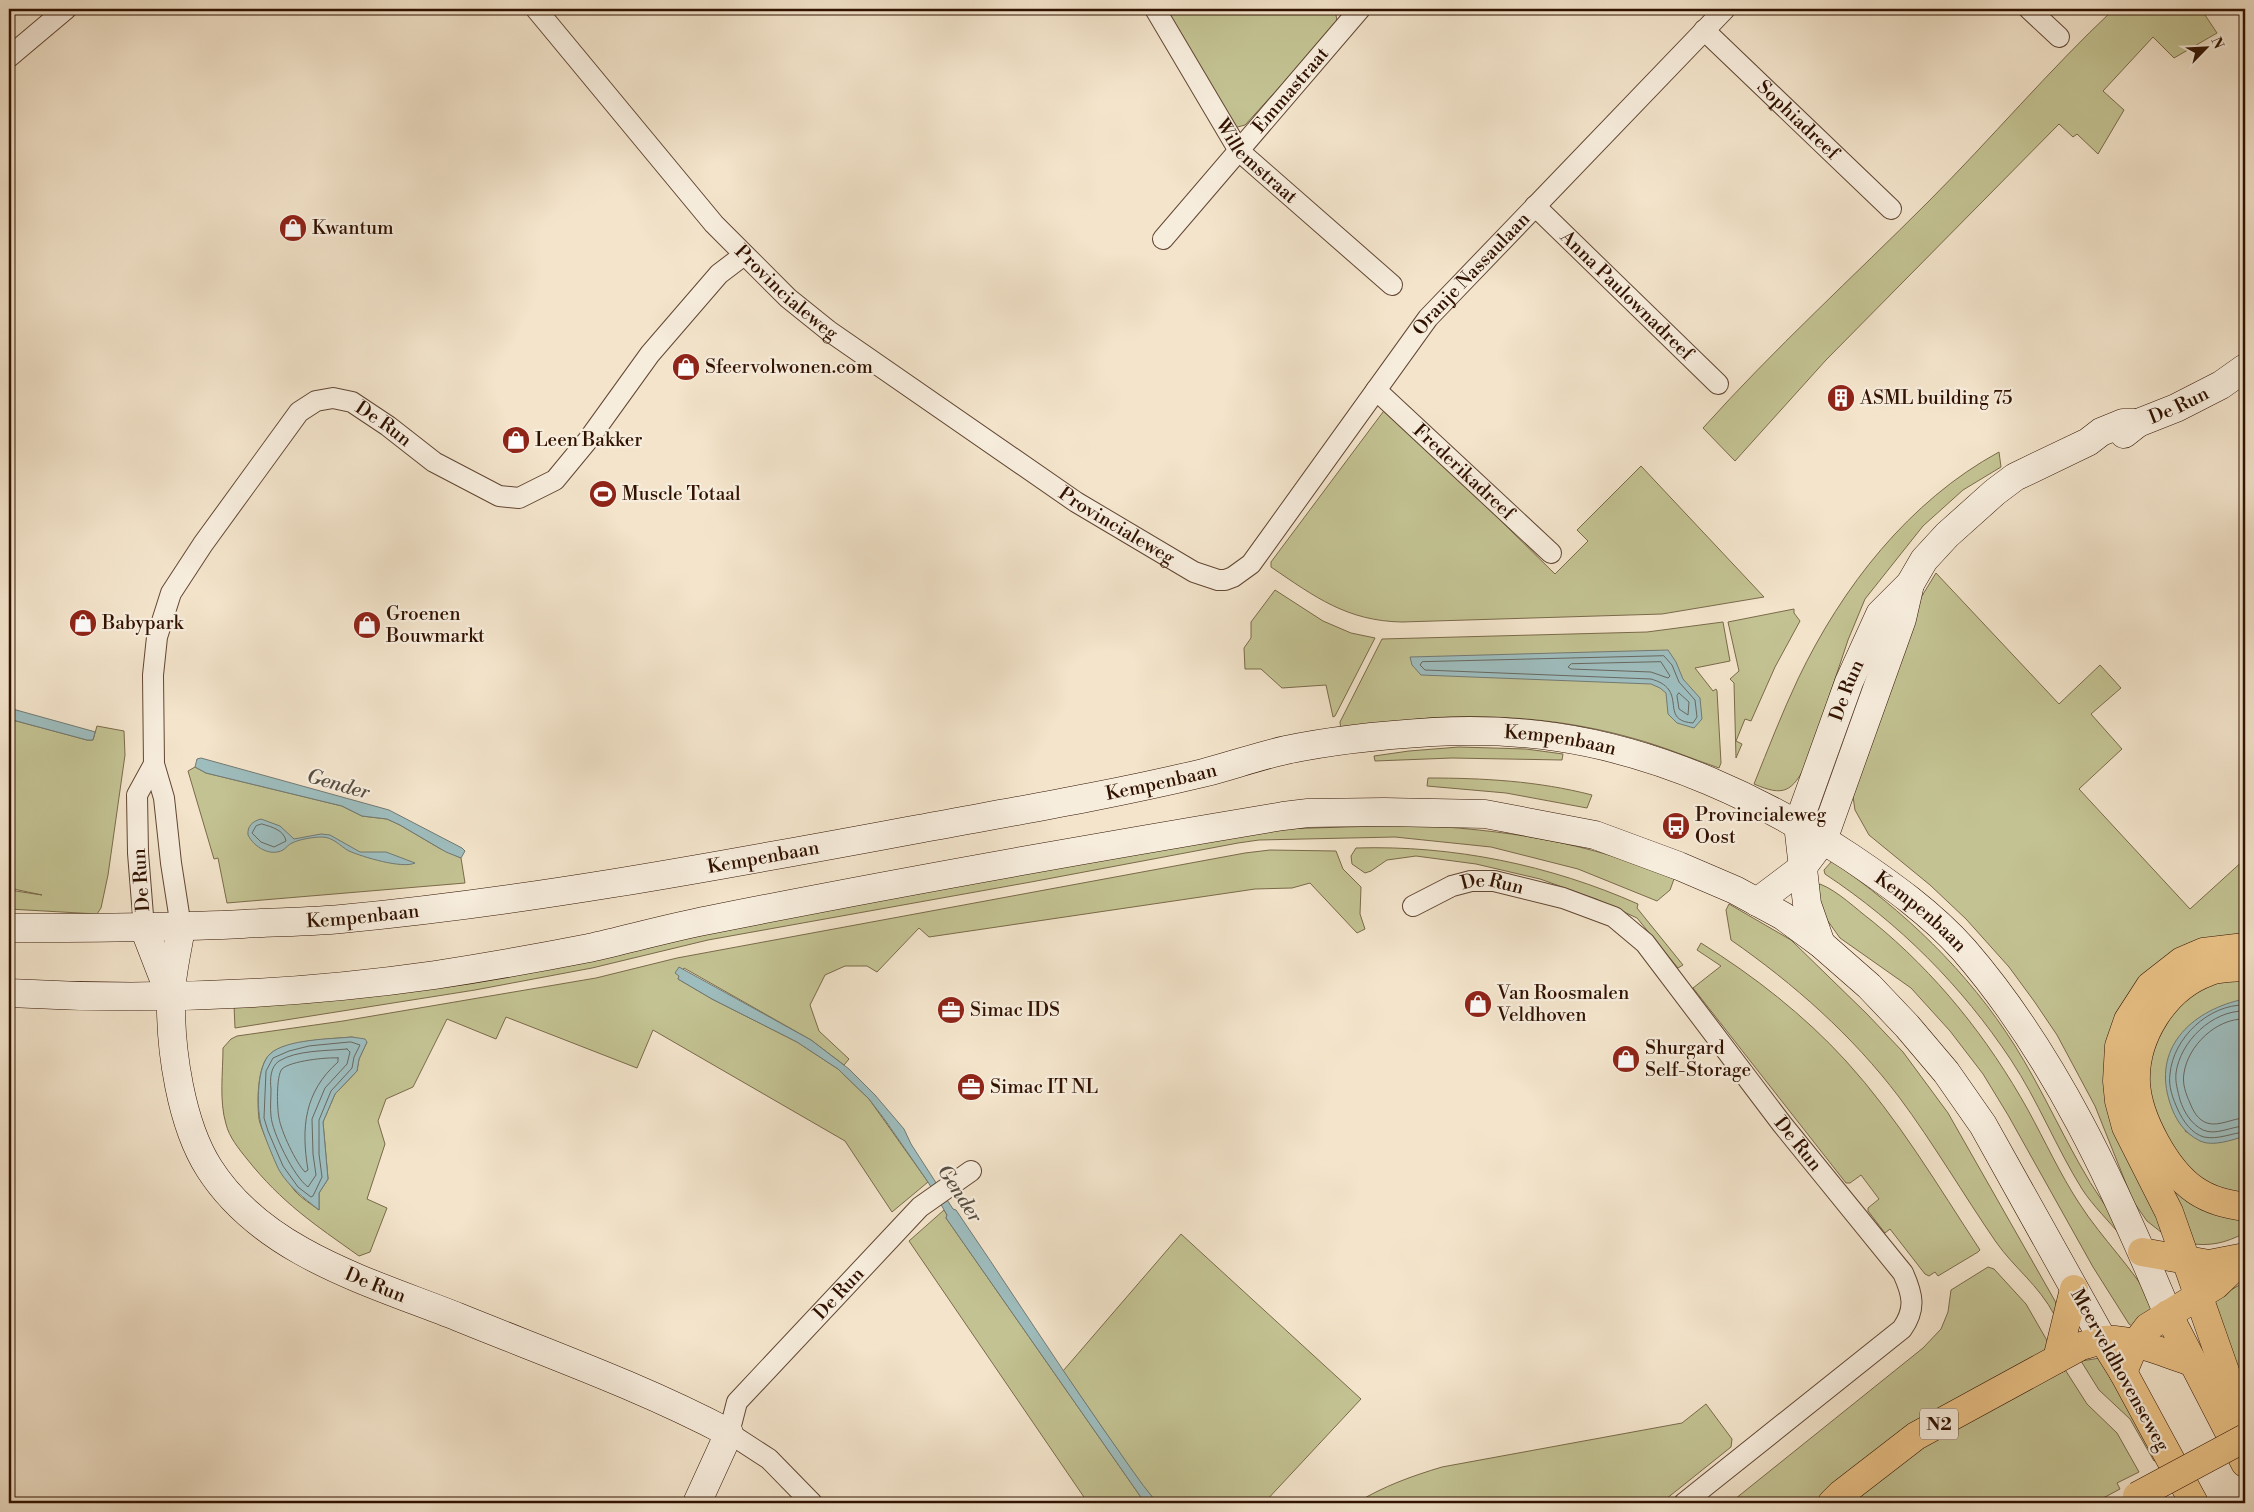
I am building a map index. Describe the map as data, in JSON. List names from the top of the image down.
{
  "streets": {
    "main road": [
      "De Run",
      "Kempenbaan",
      "Meerveldhovenseweg",
      "N2"
    ],
    "street": [
      "Emmastraat",
      "Sophiadreef",
      "Willemstraat",
      "Oranje Nassaulaan",
      "Provincialeweg",
      "Anna Paulownadreef",
      "Frederikadreef"
    ]
  },
  "crossings": [
    ["Emmastraat", "Willemstraat"],
    ["Sophiadreef", "Oranje Nassaulaan"],
    ["Oranje Nassaulaan", "Provincialeweg"],
    ["Oranje Nassaulaan", "Anna Paulownadreef"],
    ["Oranje Nassaulaan", "Frederikadreef"],
    ["Provincialeweg", "De Run"],
    ["De Run", "Kempenbaan"],
    ["De Run", "Meerveldhovenseweg"],
    ["Meerveldhovenseweg", "N2"]
  ],
  "water": ["Gender"],
  "places": {
    "shop": [
      "Kwantum",
      "Sfeervolwonen.com",
      "Leen Bakker",
      "Babypark",
      "Groenen Bouwmarkt",
      "Van Roosmalen Veldhoven",
      "Shurgard Self-Storage"
    ],
    "building": ["ASML building 75"],
    "sports": ["Muscle Totaal"],
    "bus stop": ["Provincialeweg Oost"],
    "office": ["Simac IDS", "Simac IT NL"]
  },
  "north": "top right"
}
